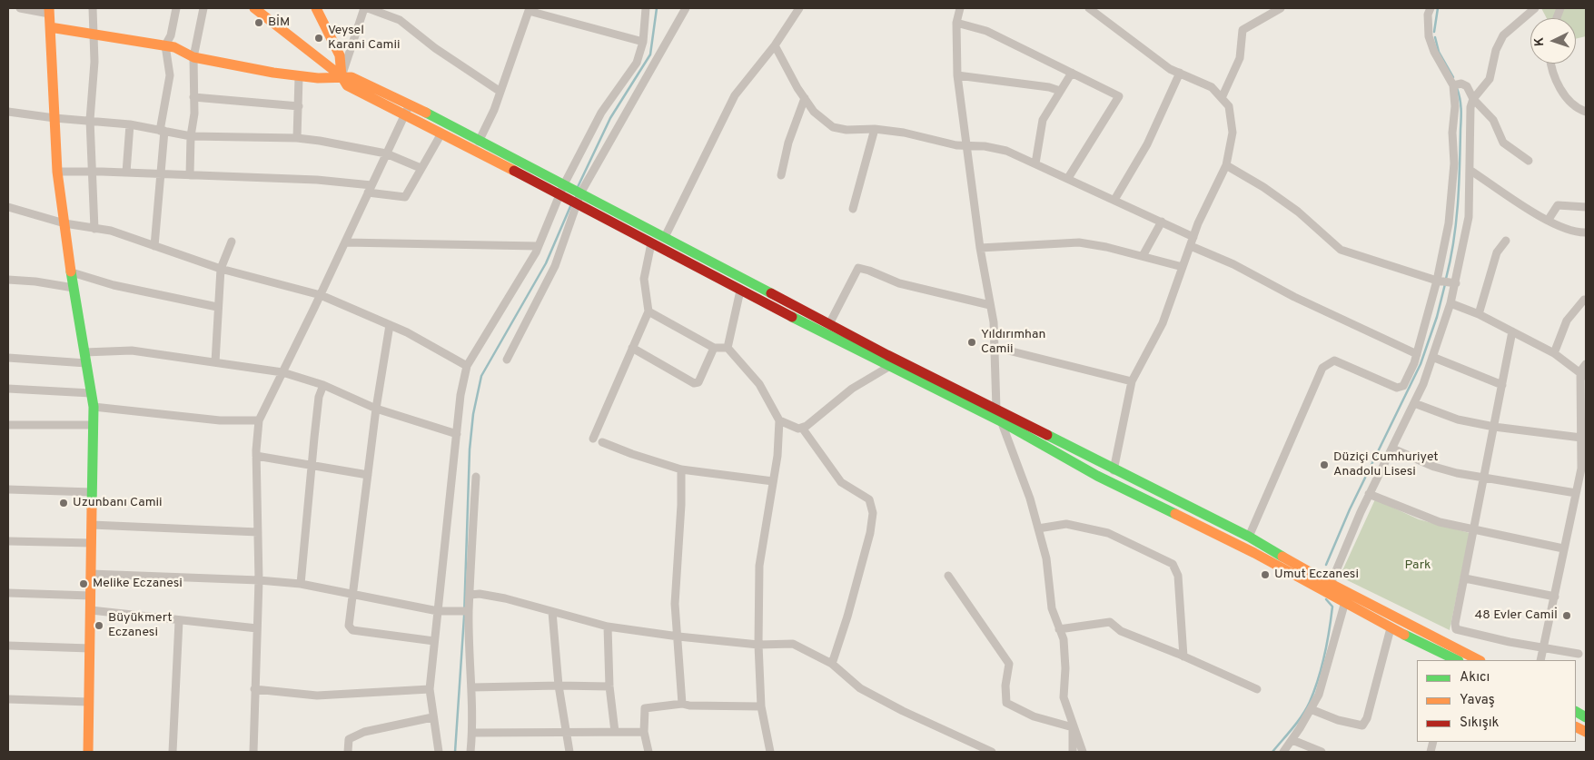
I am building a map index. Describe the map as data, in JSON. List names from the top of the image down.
{
  "parks": ["Park"],
  "places": [
    "BİM",
    "Veysel Karani Camii",
    "Yıldırımhan Camii",
    "Düziçi Cumhuriyet Anadolu Lisesi",
    "Uzunbanı Camii",
    "Umut Eczanesi",
    "Melike Eczanesi",
    "48 Evler Camiİ",
    "Büyükmert Eczanesi"
  ],
  "legend": ["Akıcı", "Yavaş", "Sıkışık"],
  "north": "left"
}
